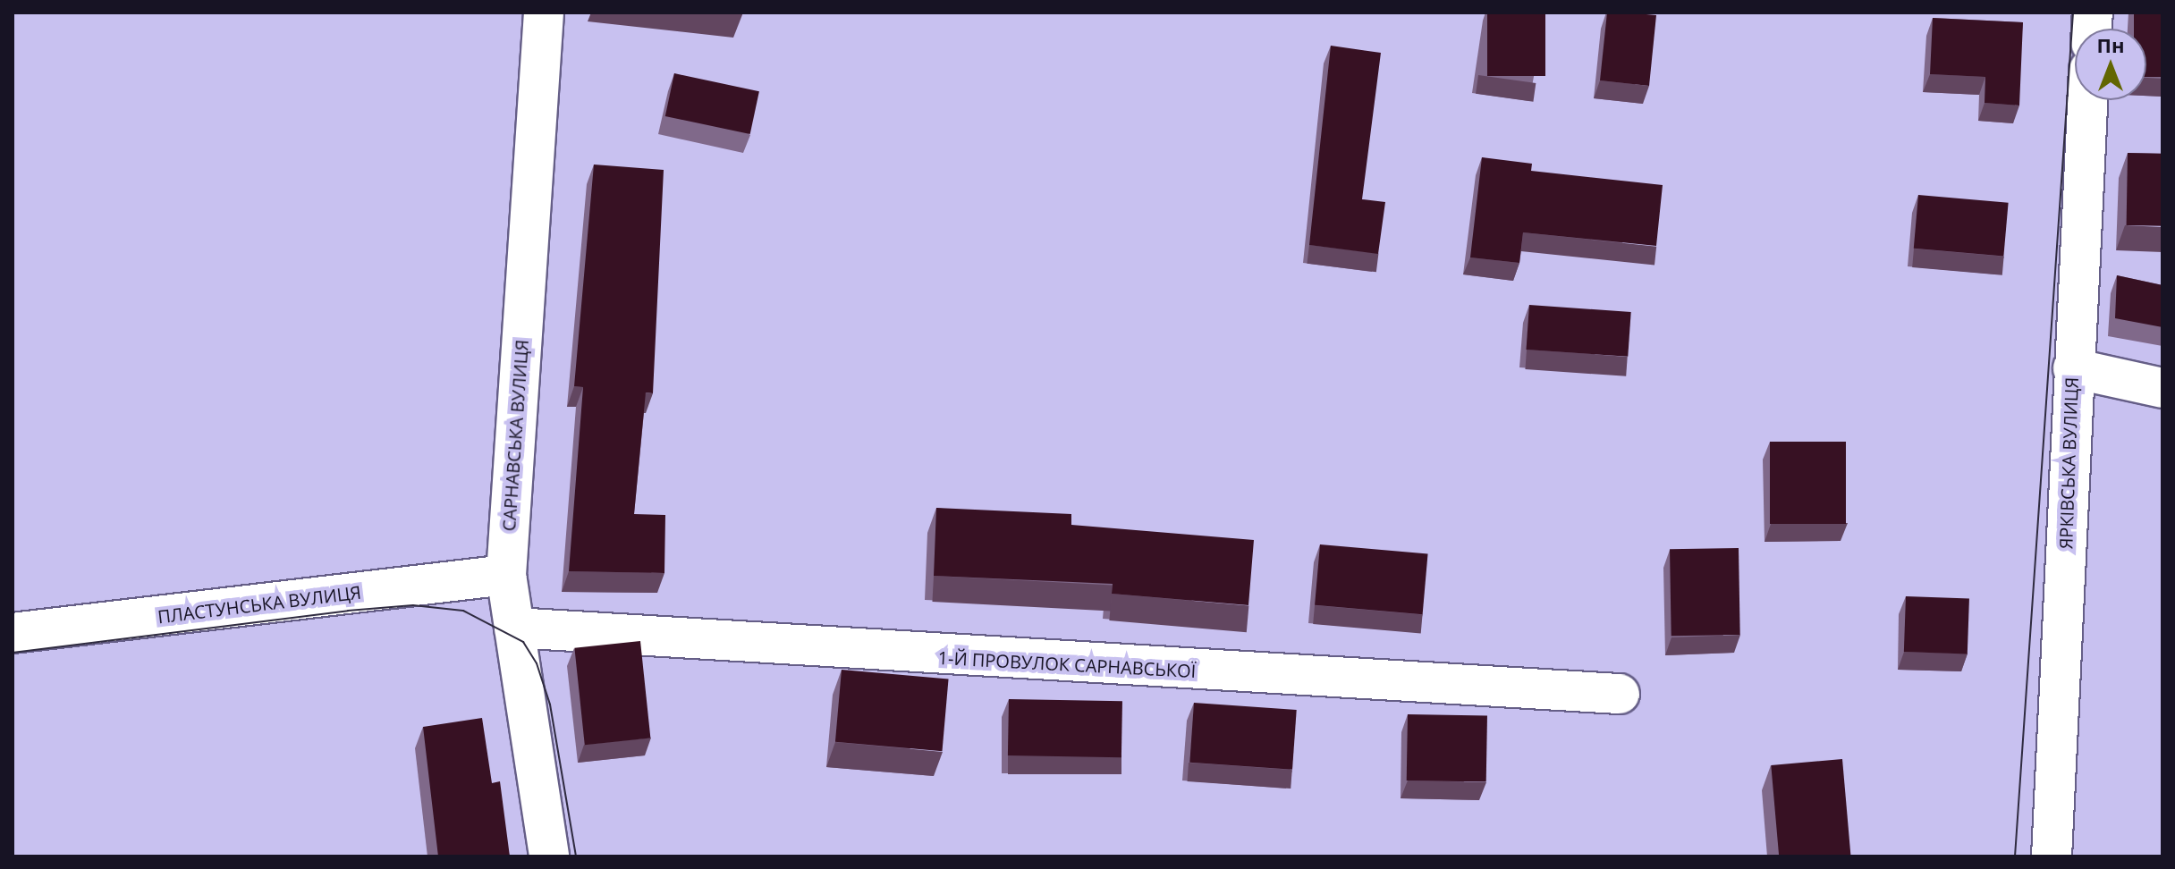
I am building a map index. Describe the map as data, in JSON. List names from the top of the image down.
{
  "streets": {
    "street": [
      "САРНАВСЬКА ВУЛИЦЯ",
      "ЯРКІВСЬКА ВУЛИЦЯ",
      "ПЛАСТУНСЬКА ВУЛИЦЯ",
      "1-Й ПРОВУЛОК САРНАВСЬКОЇ"
    ]
  },
  "crossings": [
    ["САРНАВСЬКА ВУЛИЦЯ", "ПЛАСТУНСЬКА ВУЛИЦЯ"],
    ["САРНАВСЬКА ВУЛИЦЯ", "1-Й ПРОВУЛОК САРНАВСЬКОЇ"]
  ],
  "north": "top"
}
